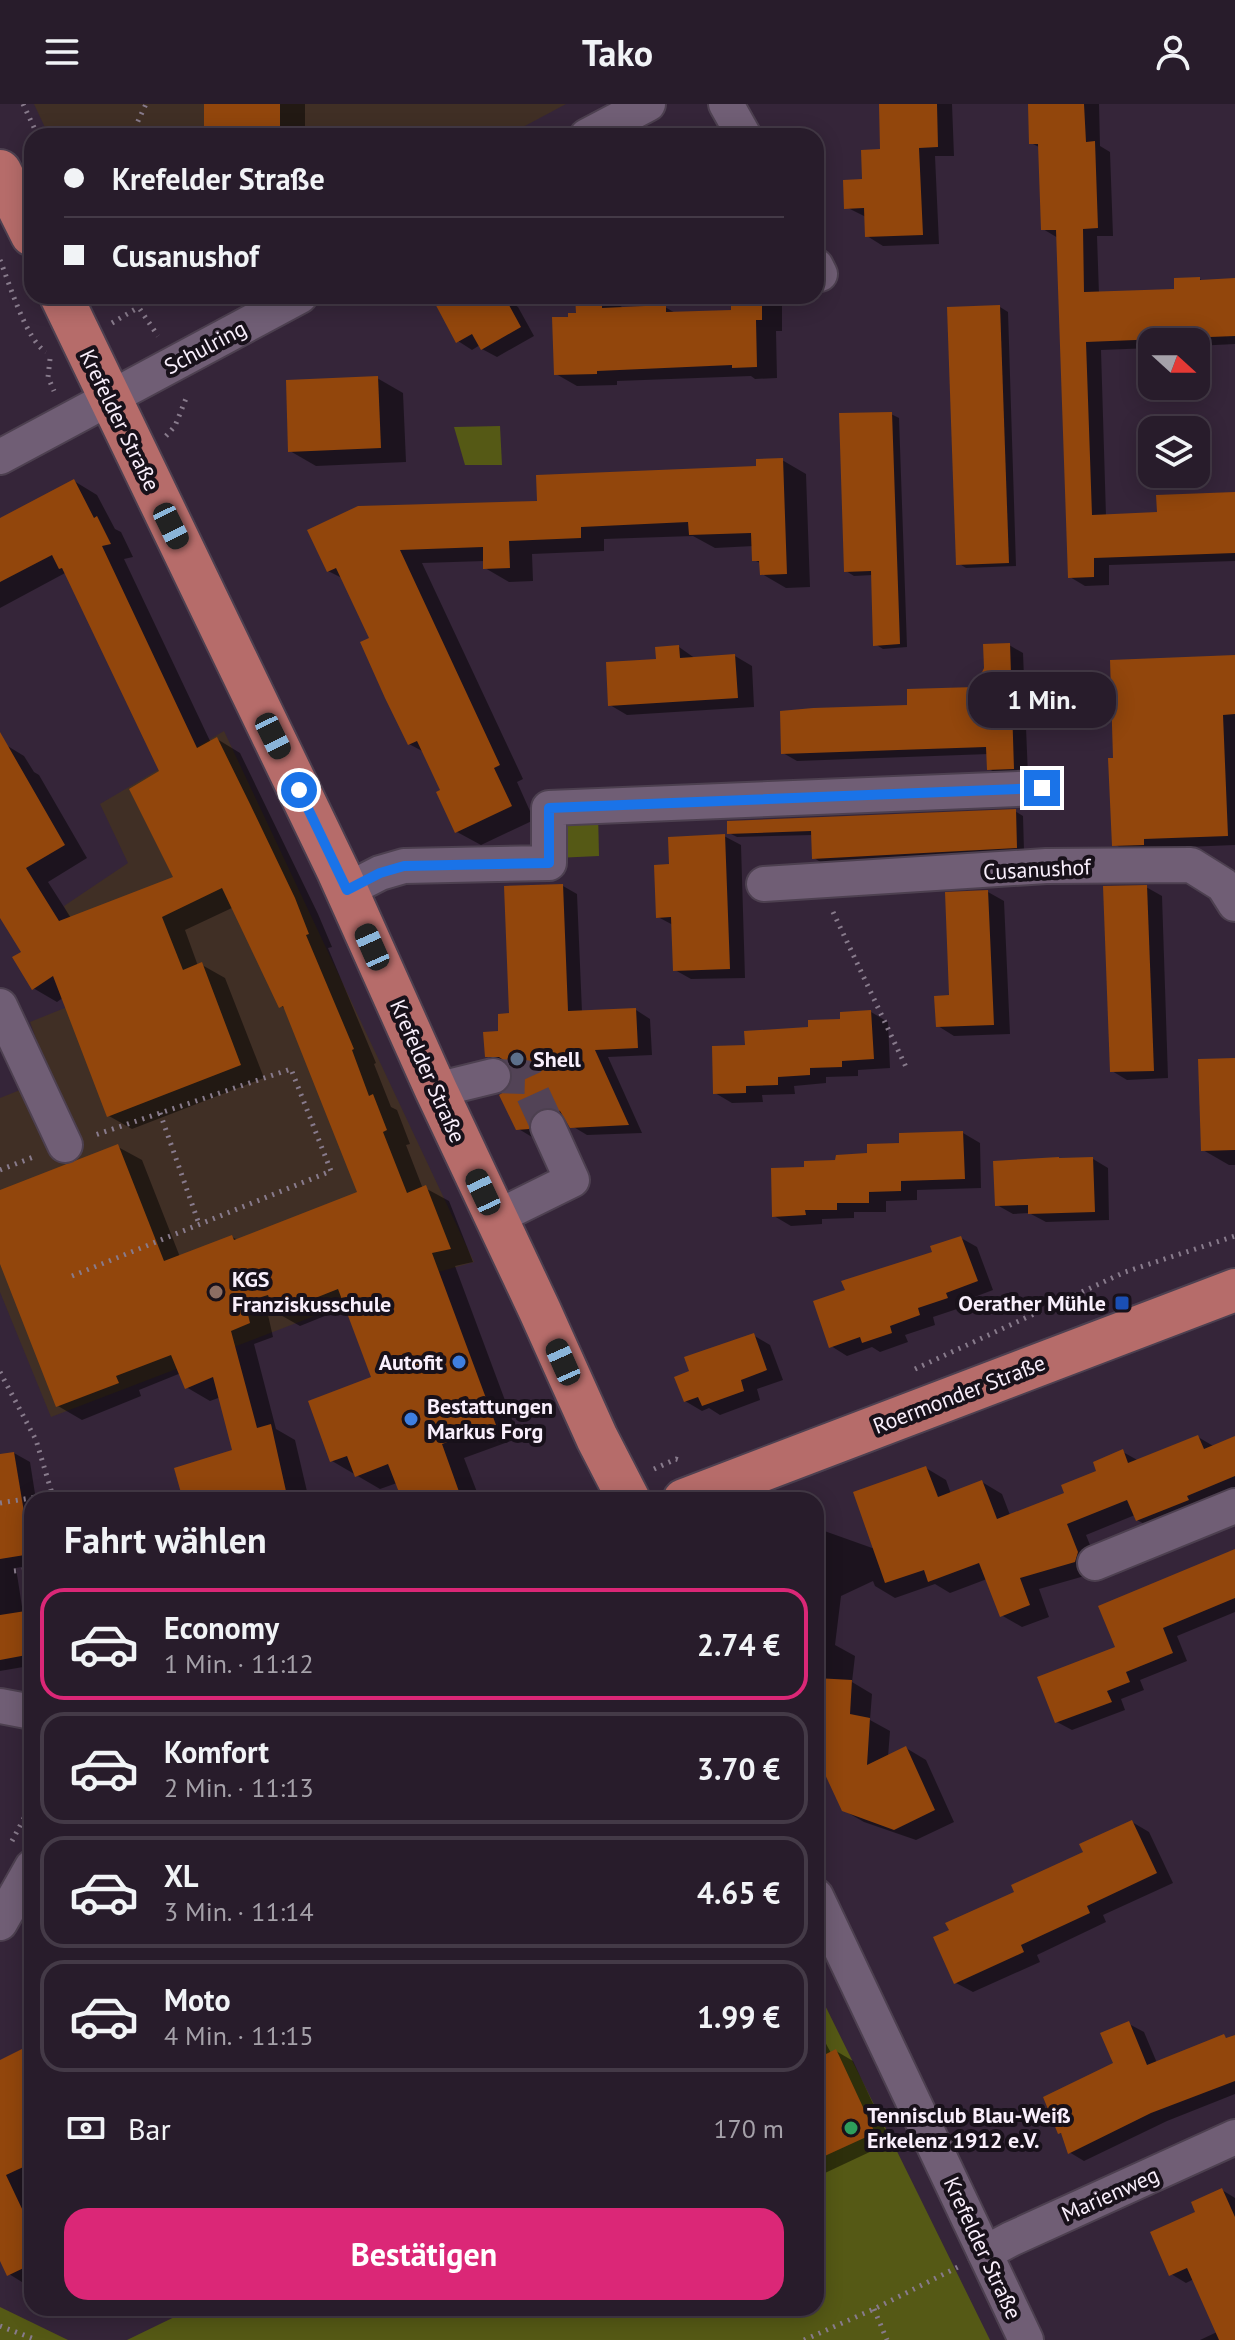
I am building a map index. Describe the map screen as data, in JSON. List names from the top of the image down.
{
  "streets": {
    "main road": ["Krefelder Straße", "Roermonder Straße"],
    "street": ["Schulring", "Cusanushof", "Marienweg"]
  },
  "crossings": [
    ["Schulring", "Krefelder Straße"],
    ["Krefelder Straße", "Marienweg"]
  ],
  "places": {
    "other": [
      "Shell",
      "KGS Franziskusschule",
      "Autofit",
      "Bestattungen Markus Forg",
      "Tennisclub Blau-Weiß Erkelenz 1912 e.V."
    ],
    "transit": ["Oerather Mühle"]
  },
  "north": "right",
  "page": {
    "header": "Tako",
    "banner": ["Krefelder Straße", "Cusanushof"],
    "bubble": "1 Min.",
    "heading": "Fahrt wählen",
    "list": [
      {
        "name": "Economy",
        "note": "1 Min. · 11:12",
        "value": "2.74 €"
      },
      {
        "name": "Komfort",
        "note": "2 Min. · 11:13",
        "value": "3.70 €"
      },
      {
        "name": "XL",
        "note": "3 Min. · 11:14",
        "value": "4.65 €"
      },
      {
        "name": "Moto",
        "note": "4 Min. · 11:15",
        "value": "1.99 €"
      }
    ],
    "pay": ["Bar", "170 m"],
    "buttons": "Bestätigen"
  }
}
